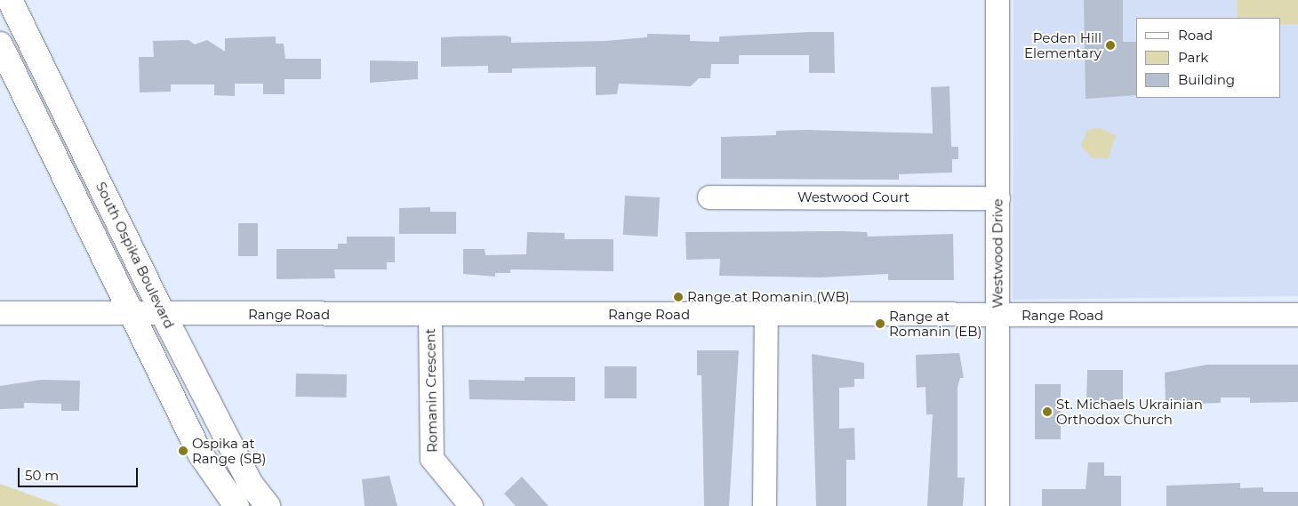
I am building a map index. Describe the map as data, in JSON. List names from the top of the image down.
{
  "streets": {
    "main road": ["South Ospika Boulevard"],
    "street": [
      "Westwood Court",
      "Westwood Drive",
      "Range Road",
      "Romanin Crescent"
    ]
  },
  "crossings": [
    ["Westwood Court", "Westwood Drive"],
    ["Westwood Drive", "Range Road"],
    ["South Ospika Boulevard", "Range Road"],
    ["Range Road", "Romanin Crescent"]
  ],
  "places": [
    "Peden Hill Elementary",
    "Range at Romanin (WB)",
    "Range at Romanin (EB)",
    "St. Michaels Ukrainian Orthodox Church",
    "Ospika at Range (SB)"
  ],
  "legend": ["Road", "Park", "Building"],
  "scale_bar": "50 m"
}
